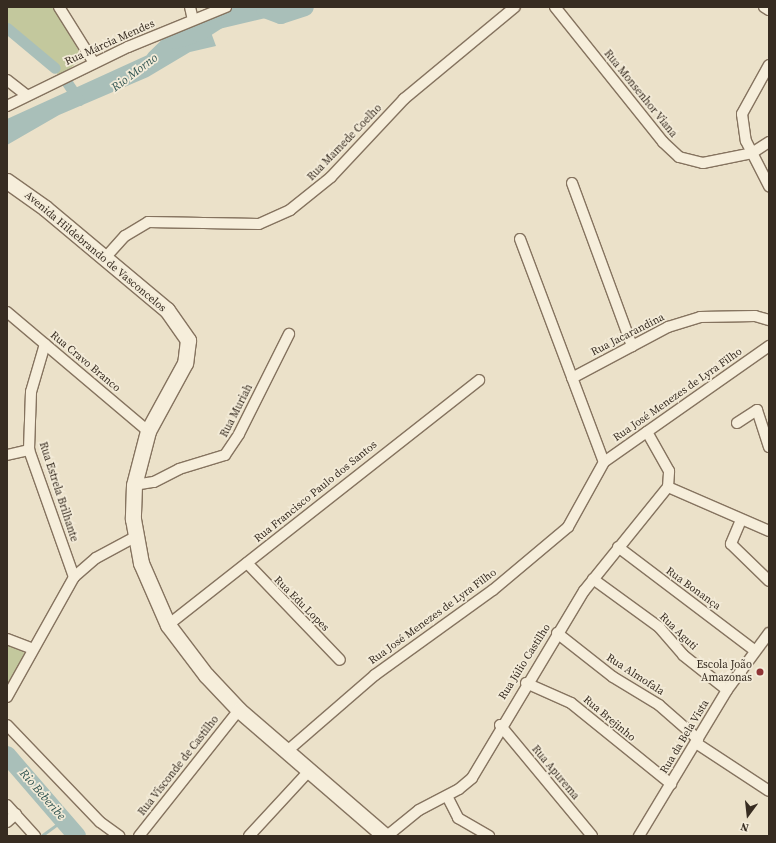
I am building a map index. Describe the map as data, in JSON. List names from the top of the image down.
{
  "streets": {
    "street": [
      "Rua Márcia Mendes",
      "Rua Monsenhor Viana",
      "Rua Mamede Coelho",
      "Avenida Hildebrando de Vasconcelos",
      "Rua Jacarandina",
      "Rua Cravo Branco",
      "Rua José Menezes de Lyra Filho",
      "Rua Muriah",
      "Rua Estrela Brilhante",
      "Rua Francisco Paulo dos Santos",
      "Rua Bonança",
      "Rua Edu Lopes",
      "Rua Aguti",
      "Rua Júlio Castilho",
      "Rua Almofala",
      "Rua Brejinho",
      "Rua da Bela Vista",
      "Rua Visconde de Castilho",
      "Rua Apurema"
    ]
  },
  "crossings": [
    ["Rua Mamede Coelho", "Avenida Hildebrando de Vasconcelos"],
    ["Avenida Hildebrando de Vasconcelos", "Rua Cravo Branco"],
    ["Avenida Hildebrando de Vasconcelos", "Rua José Menezes de Lyra Filho"],
    ["Avenida Hildebrando de Vasconcelos", "Rua Muriah"],
    ["Avenida Hildebrando de Vasconcelos", "Rua Francisco Paulo dos Santos"],
    ["Avenida Hildebrando de Vasconcelos", "Rua Júlio Castilho"],
    ["Avenida Hildebrando de Vasconcelos", "Rua Visconde de Castilho"],
    ["Rua Cravo Branco", "Rua Estrela Brilhante"],
    ["Rua Francisco Paulo dos Santos", "Rua Edu Lopes"],
    ["Rua Bonança", "Rua Júlio Castilho"],
    ["Rua Bonança", "Rua da Bela Vista"],
    ["Rua Aguti", "Rua Júlio Castilho"],
    ["Rua Aguti", "Rua da Bela Vista"],
    ["Rua Júlio Castilho", "Rua Almofala"],
    ["Rua Júlio Castilho", "Rua Brejinho"],
    ["Rua Júlio Castilho", "Rua Apurema"],
    ["Rua Almofala", "Rua da Bela Vista"],
    ["Rua Brejinho", "Rua da Bela Vista"]
  ],
  "water": ["Rio Morno", "Rio Beberibe"],
  "places": ["Escola João Amazonas"],
  "north": "bottom"
}
